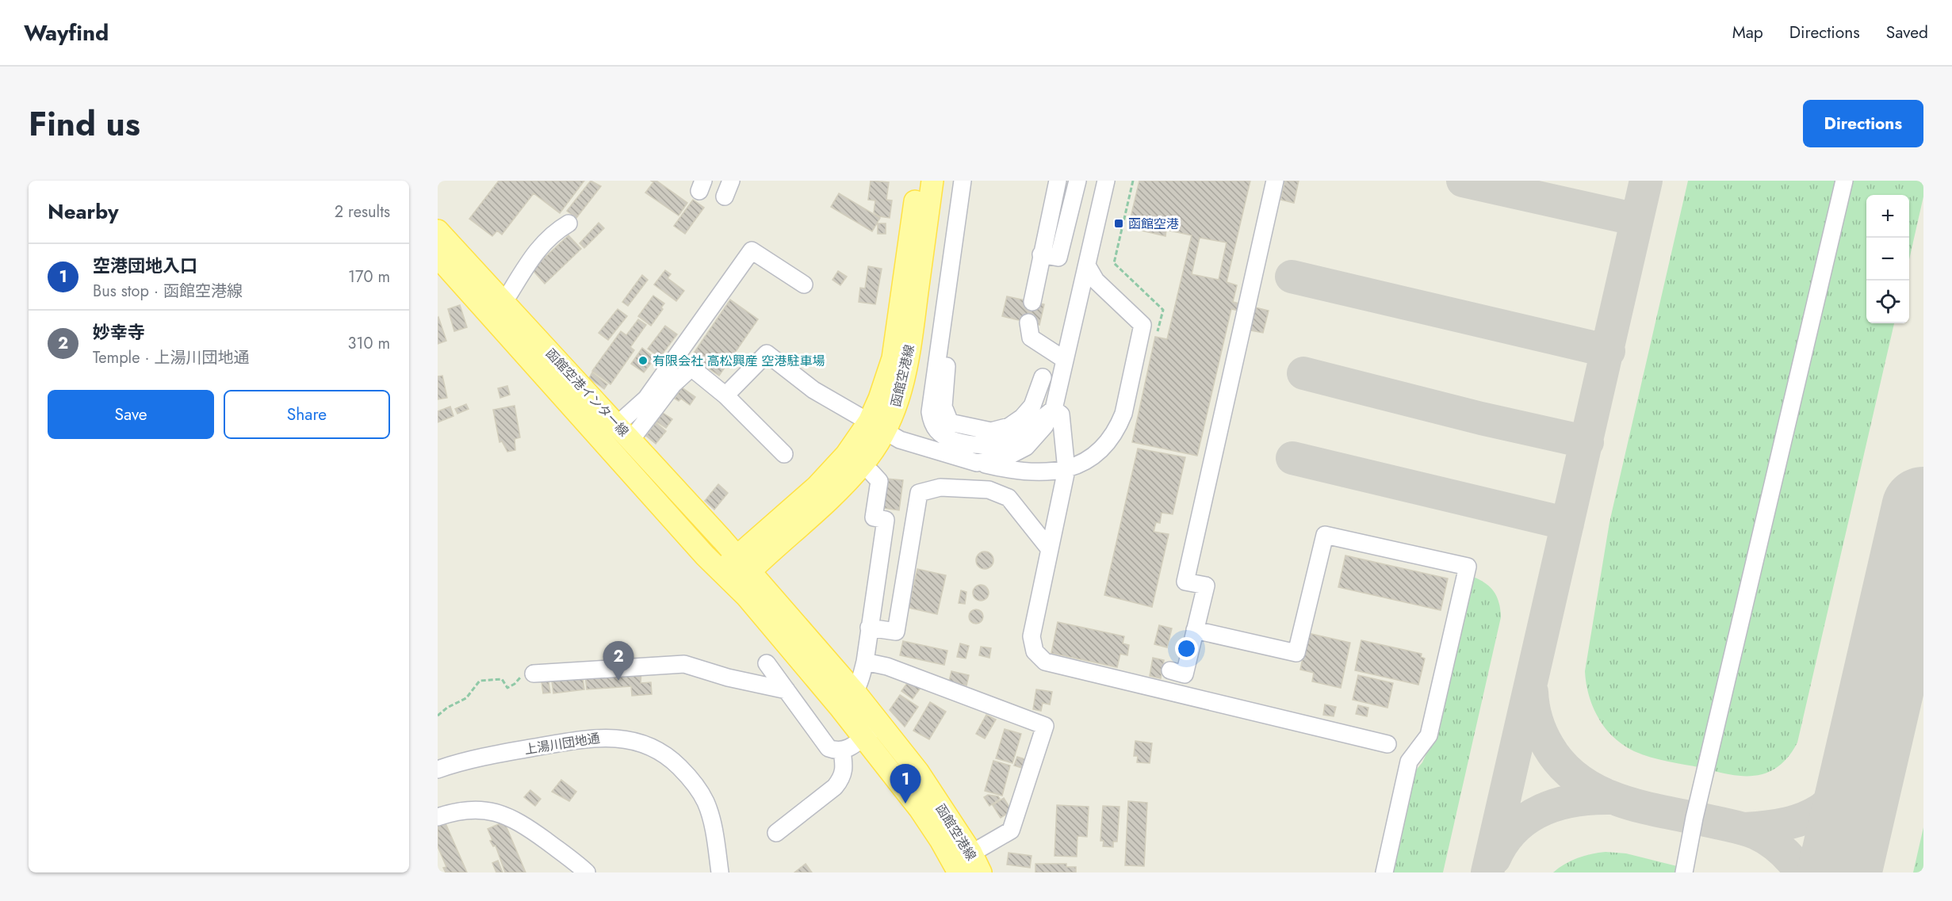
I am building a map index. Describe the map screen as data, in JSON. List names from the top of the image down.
{
  "streets": {
    "main road": ["函館空港線", "函館空港インター線"],
    "street": ["上湯川団地通"]
  },
  "crossings": [
    ["函館空港線", "函館空港インター線"]
  ],
  "places": {
    "transit": ["函館空港"],
    "other": ["有限会社 高松興産 空港駐車場"]
  },
  "page": {
    "header": "Wayfind",
    "nav": ["Map", "Directions", "Saved"],
    "title": "Find us",
    "buttons": [
      "Directions",
      ["Save", "Share"]
    ],
    "heading": ["Nearby", "2 results"],
    "map_buttons": ["+", "−"],
    "list": [
      {
        "mark": "1",
        "name": "空港団地入口",
        "note": "Bus stop · 函館空港線",
        "value": "170 m"
      },
      {
        "mark": "2",
        "name": "妙幸寺",
        "note": "Temple · 上湯川団地通",
        "value": "310 m"
      }
    ],
    "pins": ["2", "1"]
  }
}
